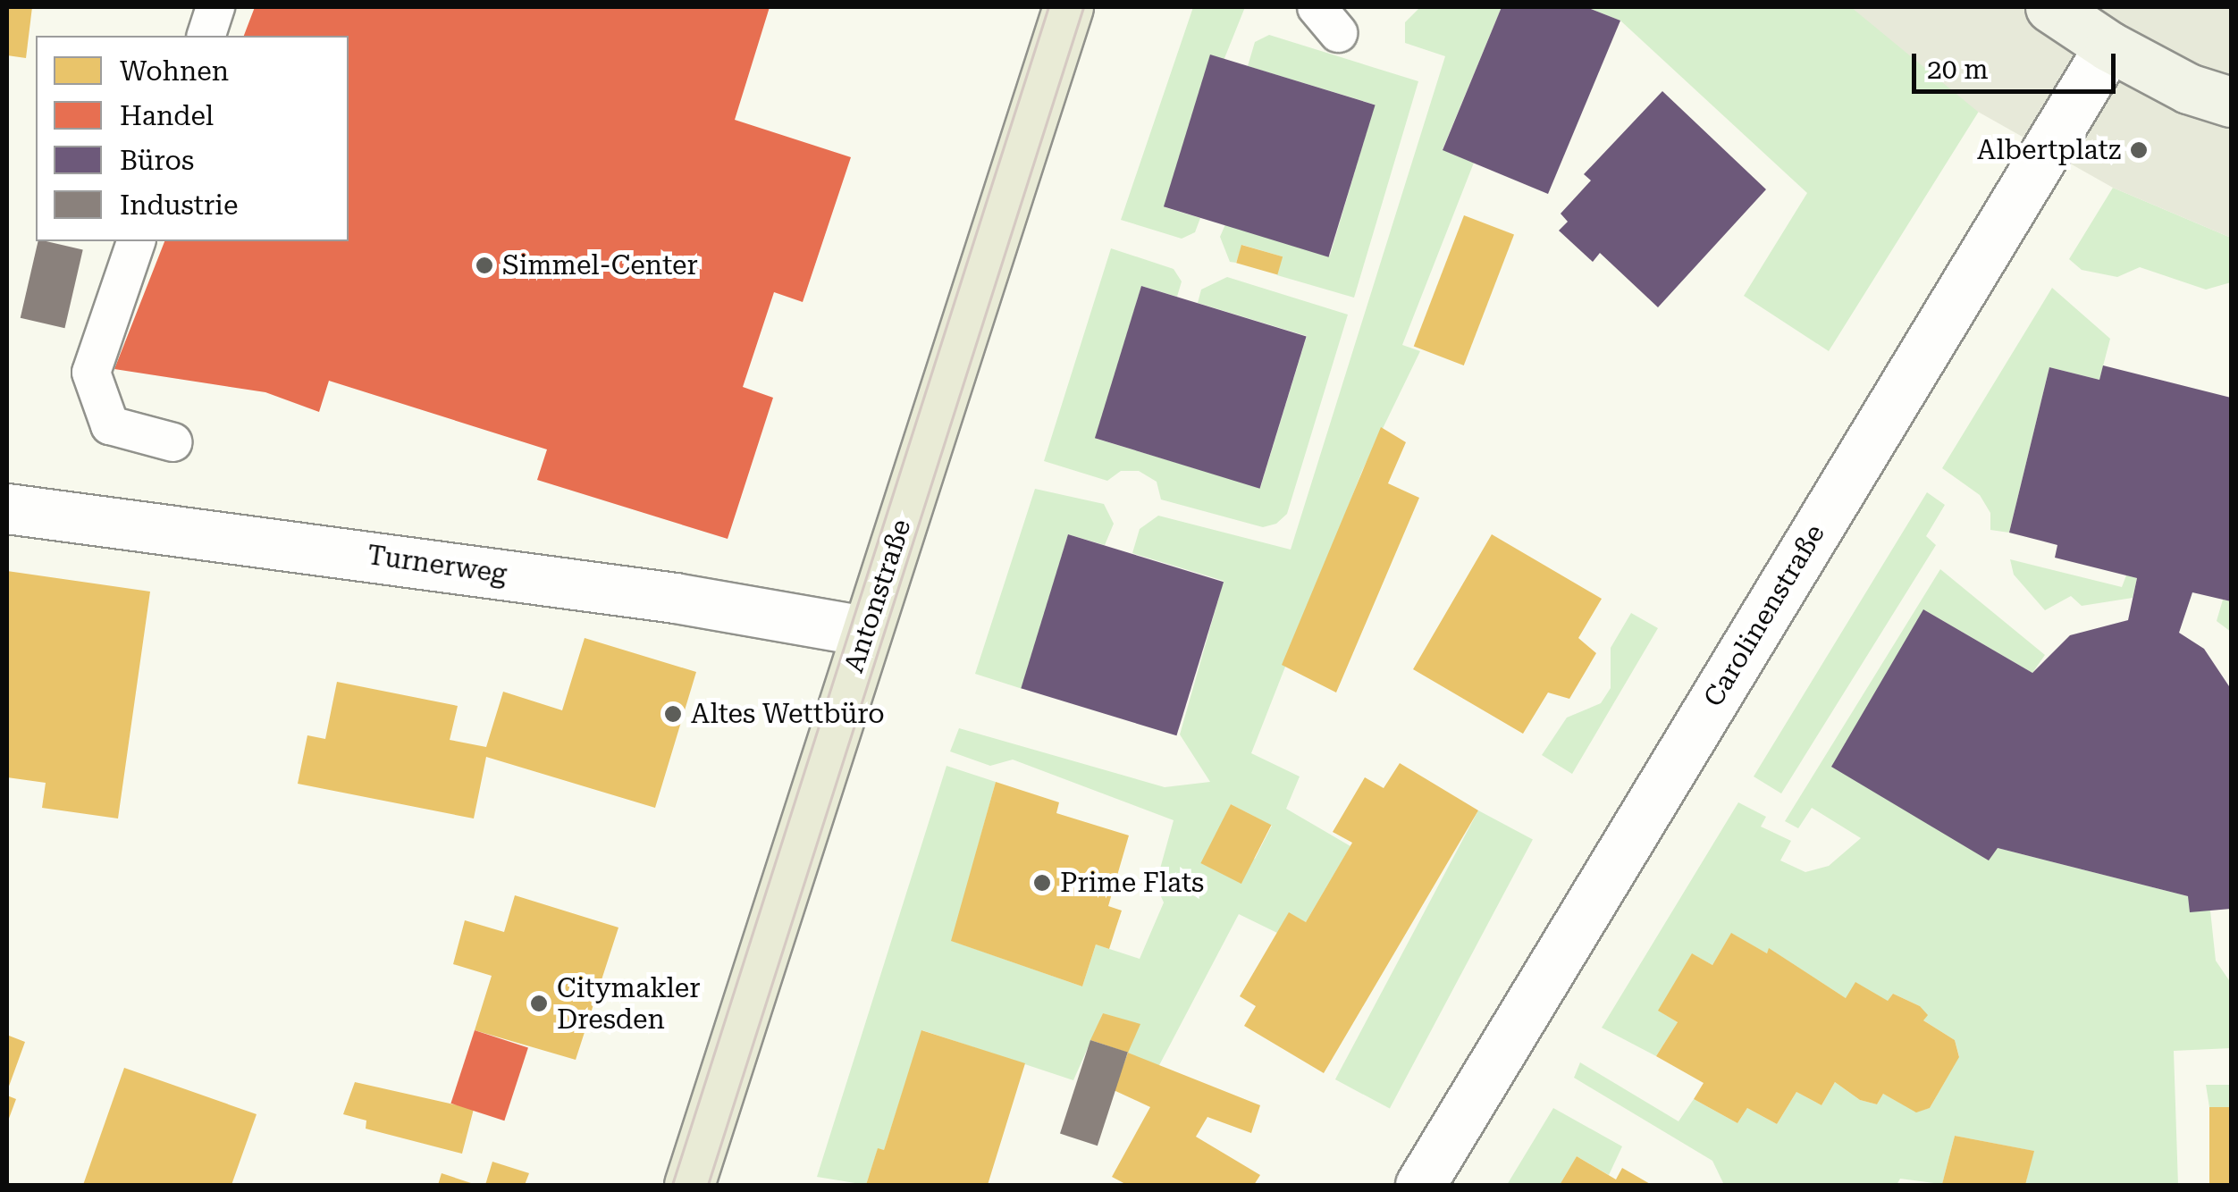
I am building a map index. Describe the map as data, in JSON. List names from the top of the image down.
{
  "streets": {
    "main road": ["Antonstraße"],
    "street": ["Turnerweg", "Carolinenstraße"]
  },
  "crossings": [
    ["Turnerweg", "Antonstraße"]
  ],
  "places": [
    "Albertplatz",
    "Simmel-Center",
    "Altes Wettbüro",
    "Prime Flats",
    "Citymakler Dresden"
  ],
  "legend": [
    "Wohnen",
    "Handel",
    "Büros",
    "Industrie"
  ],
  "scale_bar": "20 m"
}
